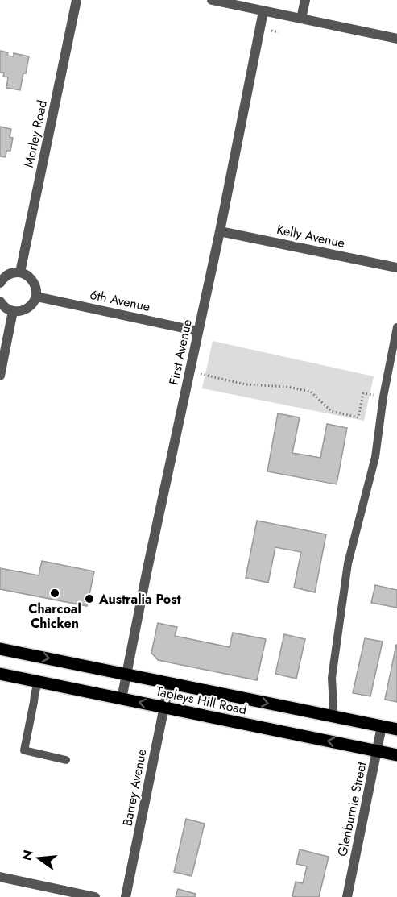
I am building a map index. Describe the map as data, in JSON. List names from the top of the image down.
{
  "streets": {
    "main road": ["Tapleys Hill Road"],
    "street": [
      "Morley Road",
      "Kelly Avenue",
      "6th Avenue",
      "First Avenue",
      "Barrey Avenue",
      "Glenburnie Street"
    ]
  },
  "crossings": [
    ["Kelly Avenue", "First Avenue"],
    ["6th Avenue", "First Avenue"],
    ["First Avenue", "Tapleys Hill Road"],
    ["Tapleys Hill Road", "Barrey Avenue"],
    ["Tapleys Hill Road", "Glenburnie Street"]
  ],
  "places": ["Charcoal Chicken", "Australia Post"],
  "north": "left"
}
